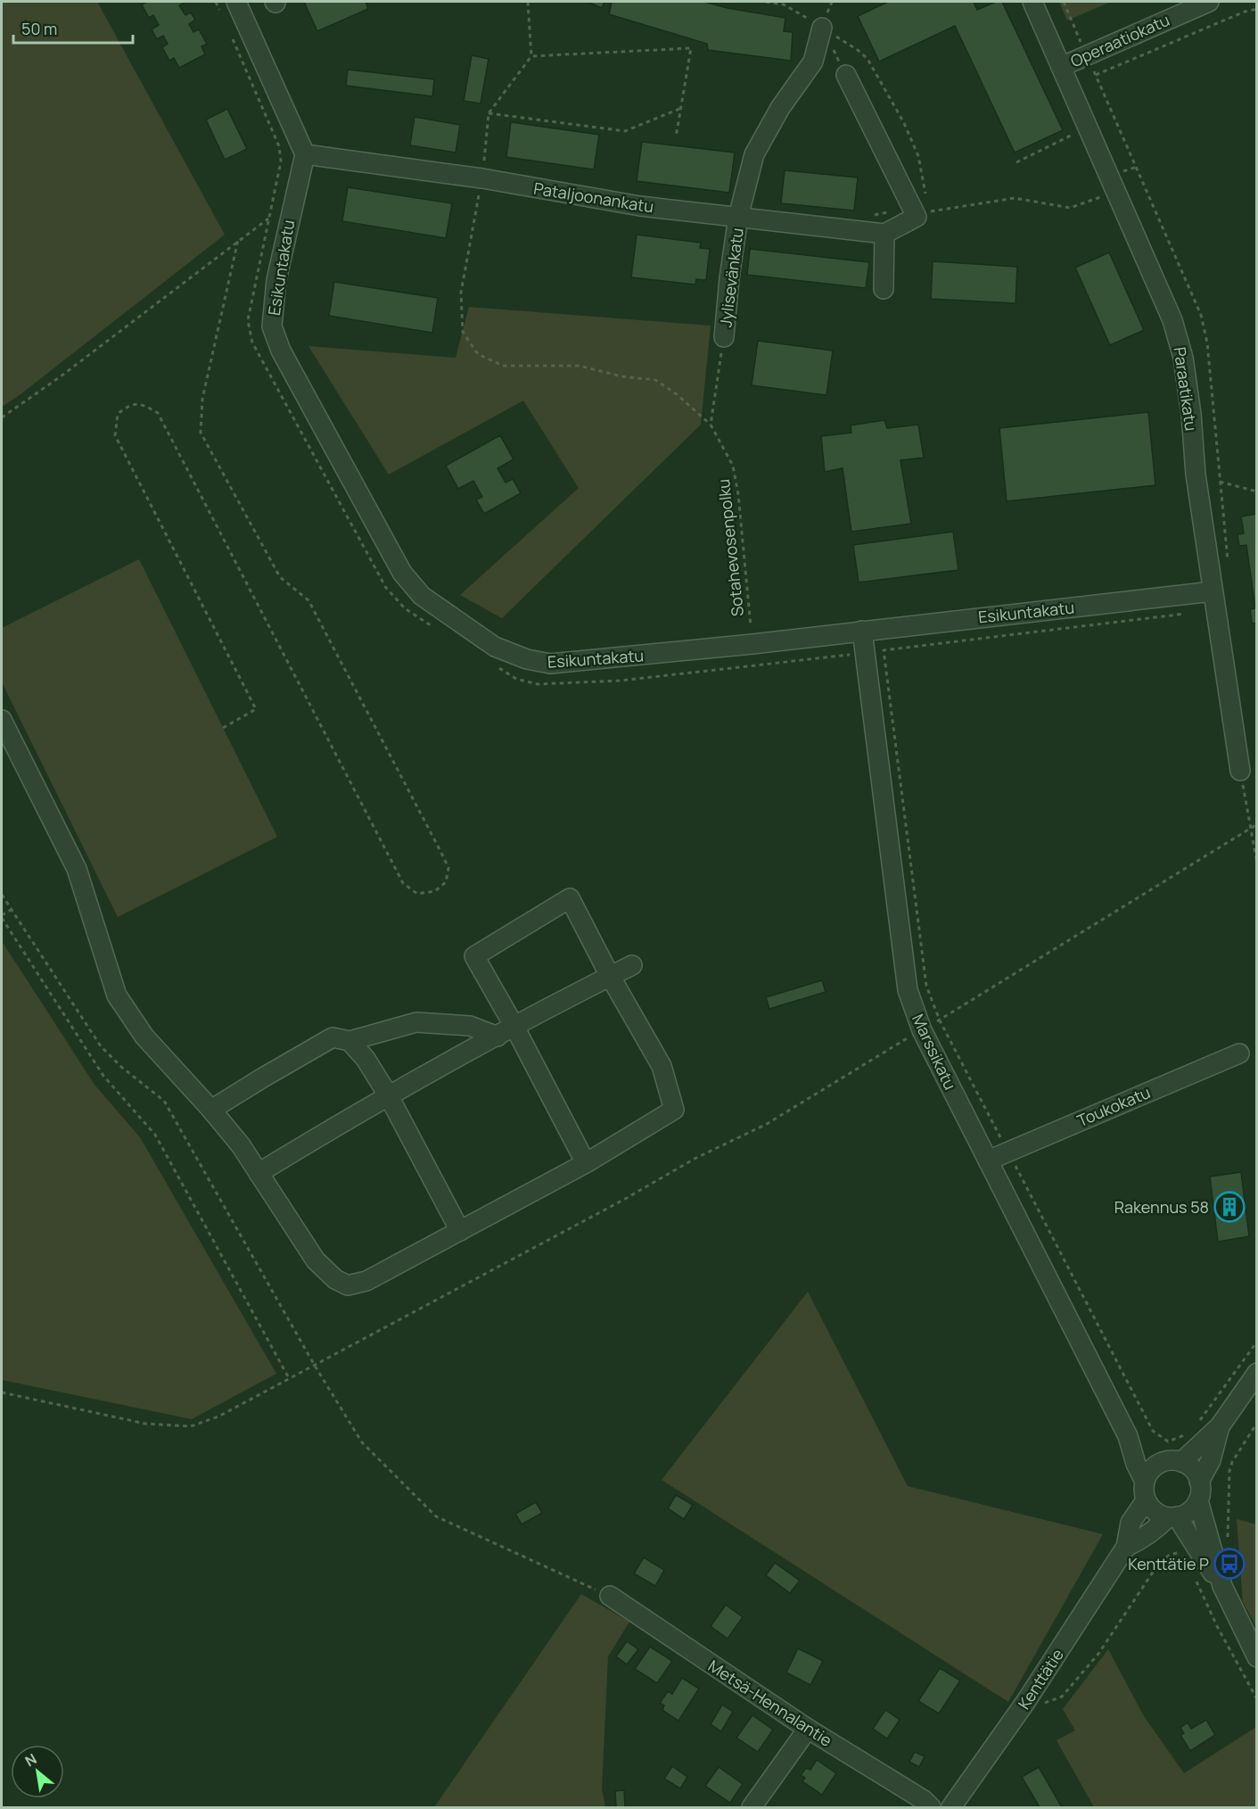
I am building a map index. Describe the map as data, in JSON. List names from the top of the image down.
{
  "streets": {
    "street": [
      "Operaatiokatu",
      "Pataljoonankatu",
      "Esikuntakatu",
      "Jylisevänkatu",
      "Paraatikatu",
      "Marssikatu",
      "Toukokatu",
      "Kenttätie",
      "Metsä-Hennalantie"
    ],
    "path": ["Sotahevosenpolku"]
  },
  "crossings": [
    ["Operaatiokatu", "Paraatikatu"],
    ["Pataljoonankatu", "Esikuntakatu"],
    ["Pataljoonankatu", "Jylisevänkatu"],
    ["Pataljoonankatu", "Sotahevosenpolku"],
    ["Esikuntakatu", "Paraatikatu"],
    ["Esikuntakatu", "Sotahevosenpolku"],
    ["Esikuntakatu", "Marssikatu"],
    ["Marssikatu", "Toukokatu"]
  ],
  "places": {
    "building": ["Rakennus 58"],
    "bus stop": ["Kenttätie P"]
  },
  "scale_bar": "50 m",
  "north": "top left"
}
